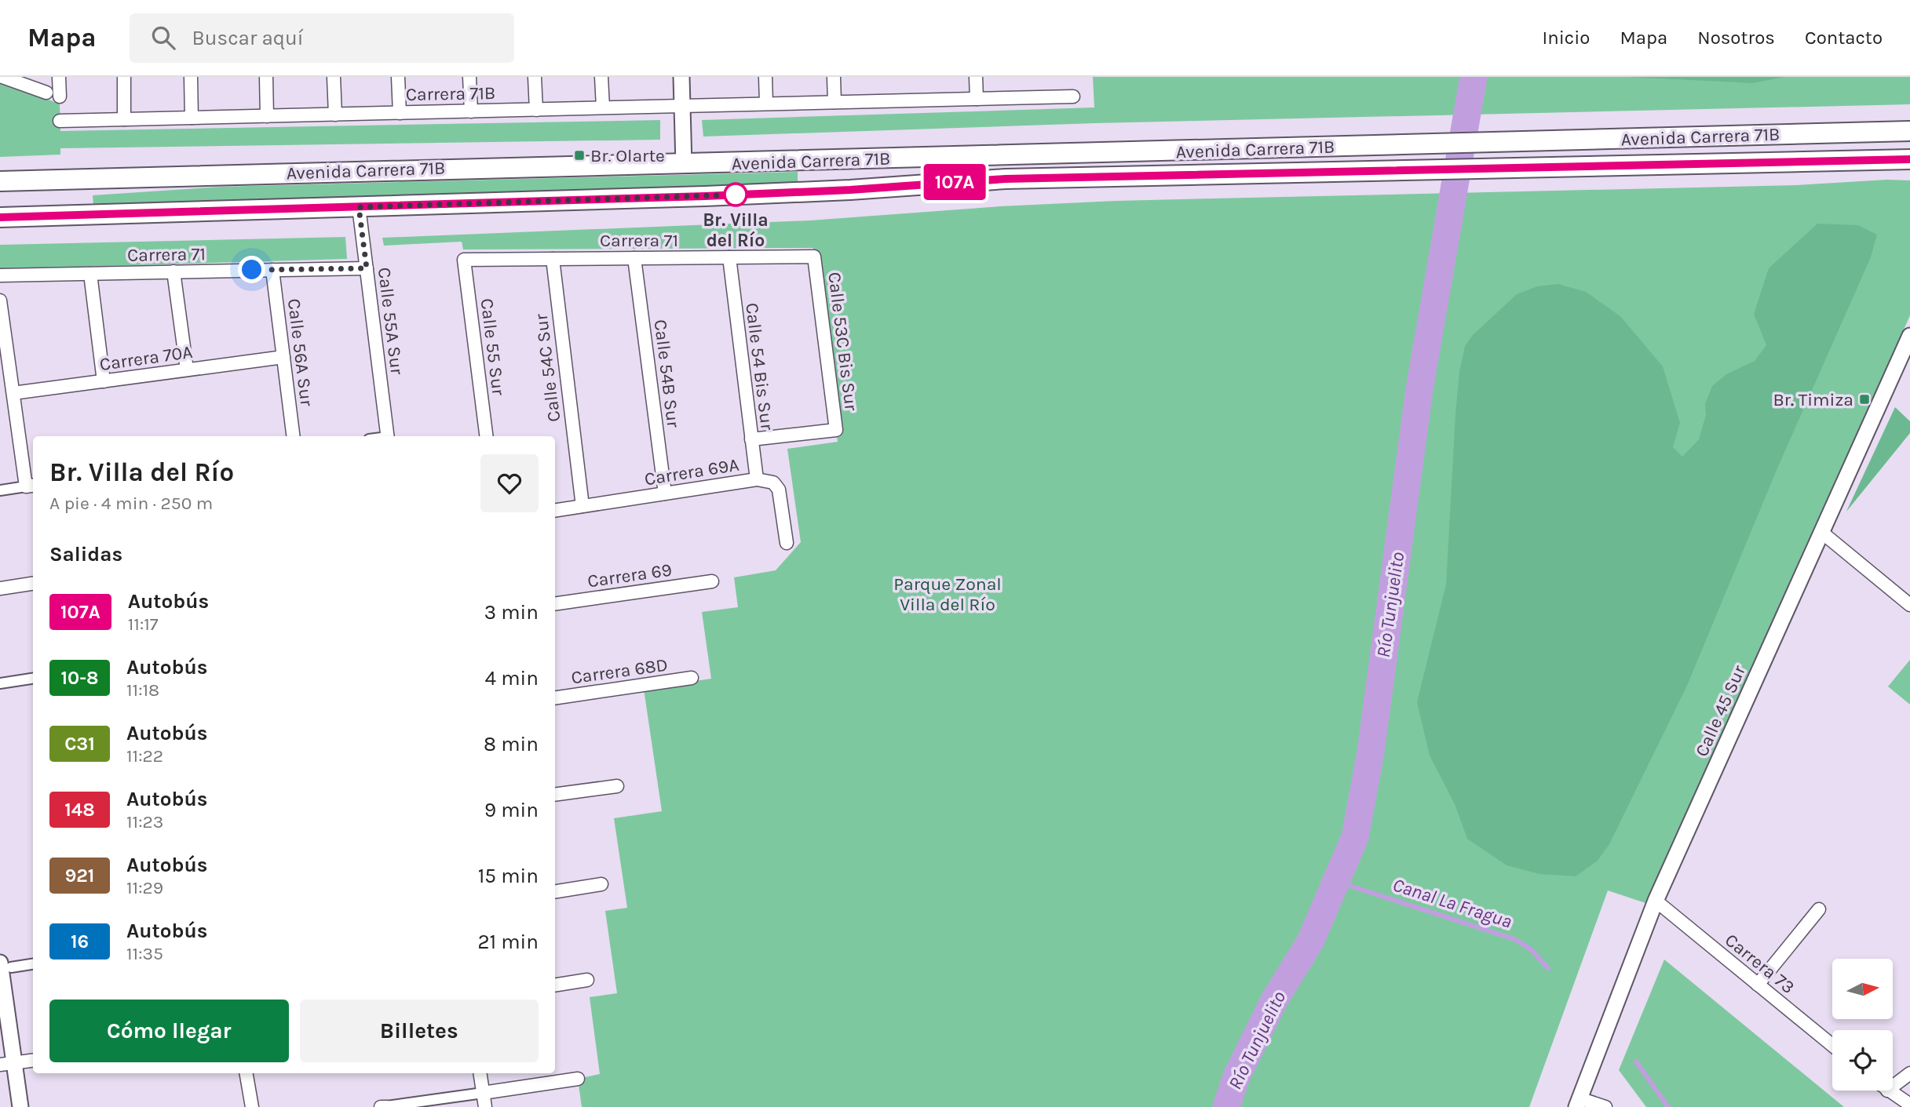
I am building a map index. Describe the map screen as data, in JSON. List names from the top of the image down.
{
  "streets": {
    "main road": ["Avenida Carrera 71B"],
    "street": [
      "Carrera 71B",
      "Carrera 71",
      "Calle 55A Sur",
      "Calle 53C Bis Sur",
      "Calle 55 Sur",
      "Calle 56A Sur",
      "Carrera 70A",
      "Calle 54 Bis Sur",
      "Calle 54C Sur",
      "Calle 54B Sur",
      "Carrera 69A",
      "Carrera 69",
      "Carrera 68D",
      "Calle 45 Sur",
      "Carrera 73"
    ]
  },
  "crossings": [
    ["Avenida Carrera 71B", "Calle 55A Sur"],
    ["Carrera 71", "Calle 55A Sur"],
    ["Carrera 71", "Calle 53C Bis Sur"],
    ["Carrera 71", "Calle 55 Sur"],
    ["Carrera 71", "Calle 56A Sur"],
    ["Carrera 71", "Calle 54 Bis Sur"],
    ["Carrera 71", "Calle 54C Sur"],
    ["Carrera 71", "Calle 54B Sur"],
    ["Calle 53C Bis Sur", "Calle 54 Bis Sur"],
    ["Calle 56A Sur", "Carrera 70A"],
    ["Calle 54 Bis Sur", "Carrera 69A"],
    ["Calle 54C Sur", "Carrera 69A"],
    ["Calle 54B Sur", "Carrera 69A"],
    ["Calle 45 Sur", "Carrera 73"]
  ],
  "water": ["Río Tunjuelito", "Canal La Fragua"],
  "parks": ["Parque Zonal Villa del Río"],
  "places": {
    "transit": ["Br. Olarte", "Br. Timiza"],
    "other": ["Br. Villa del Río"]
  },
  "lines": ["bus line 107A"],
  "north": "right",
  "page": {
    "header": "Mapa",
    "search": "Buscar aquí",
    "nav": [
      "Inicio",
      "Mapa",
      "Nosotros",
      "Contacto"
    ],
    "on_map": "107A",
    "heading": [
      ["Br. Villa del Río", "A pie · 4 min · 250 m"],
      "Salidas"
    ],
    "list": [
      {
        "mark": "107A",
        "name": "Autobús",
        "note": "11:17",
        "value": "3 min"
      },
      {
        "mark": "10-8",
        "name": "Autobús",
        "note": "11:18",
        "value": "4 min"
      },
      {
        "mark": "C31",
        "name": "Autobús",
        "note": "11:22",
        "value": "8 min"
      },
      {
        "mark": "148",
        "name": "Autobús",
        "note": "11:23",
        "value": "9 min"
      },
      {
        "mark": "921",
        "name": "Autobús",
        "note": "11:29",
        "value": "15 min"
      },
      {
        "mark": "16",
        "name": "Autobús",
        "note": "11:35",
        "value": "21 min"
      }
    ],
    "buttons": ["Cómo llegar", "Billetes"]
  }
}
